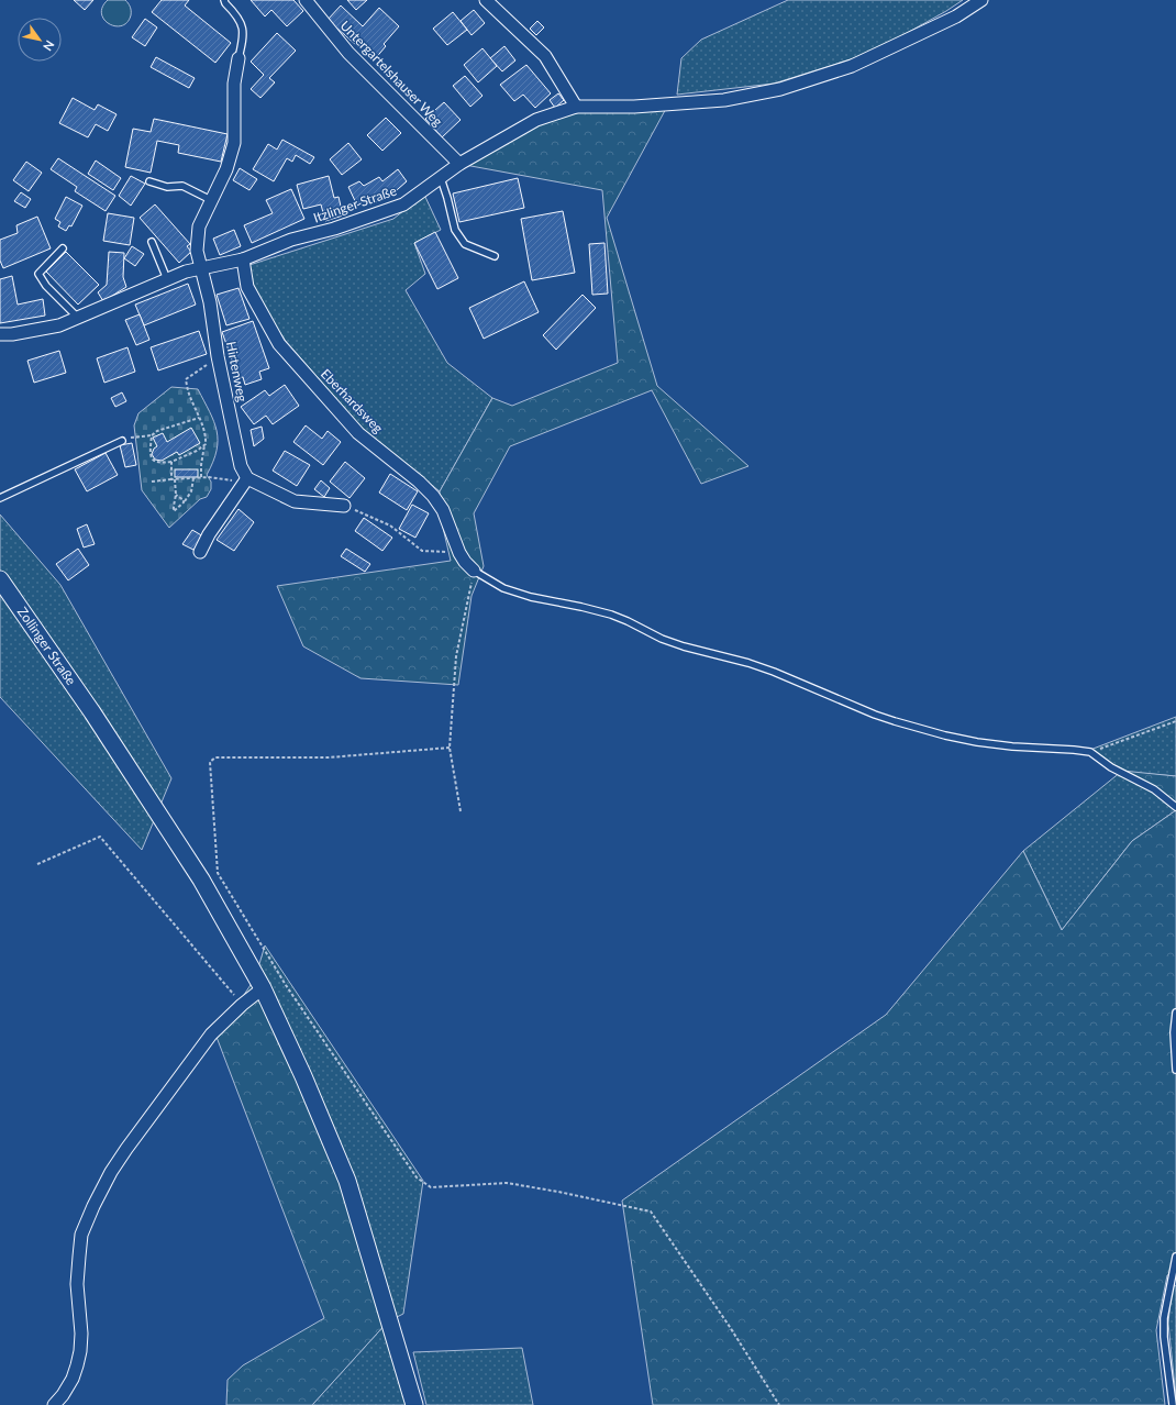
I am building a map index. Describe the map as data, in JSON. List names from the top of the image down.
{
  "streets": {
    "main road": ["Zollinger Straße"],
    "street": [
      "Untergartelshauser Weg",
      "Itzlinger Straße",
      "Hirtenweg",
      "Eberhardsweg"
    ]
  },
  "crossings": [
    ["Untergartelshauser Weg", "Itzlinger Straße"],
    ["Itzlinger Straße", "Hirtenweg"],
    ["Itzlinger Straße", "Eberhardsweg"]
  ],
  "north": "bottom right"
}
